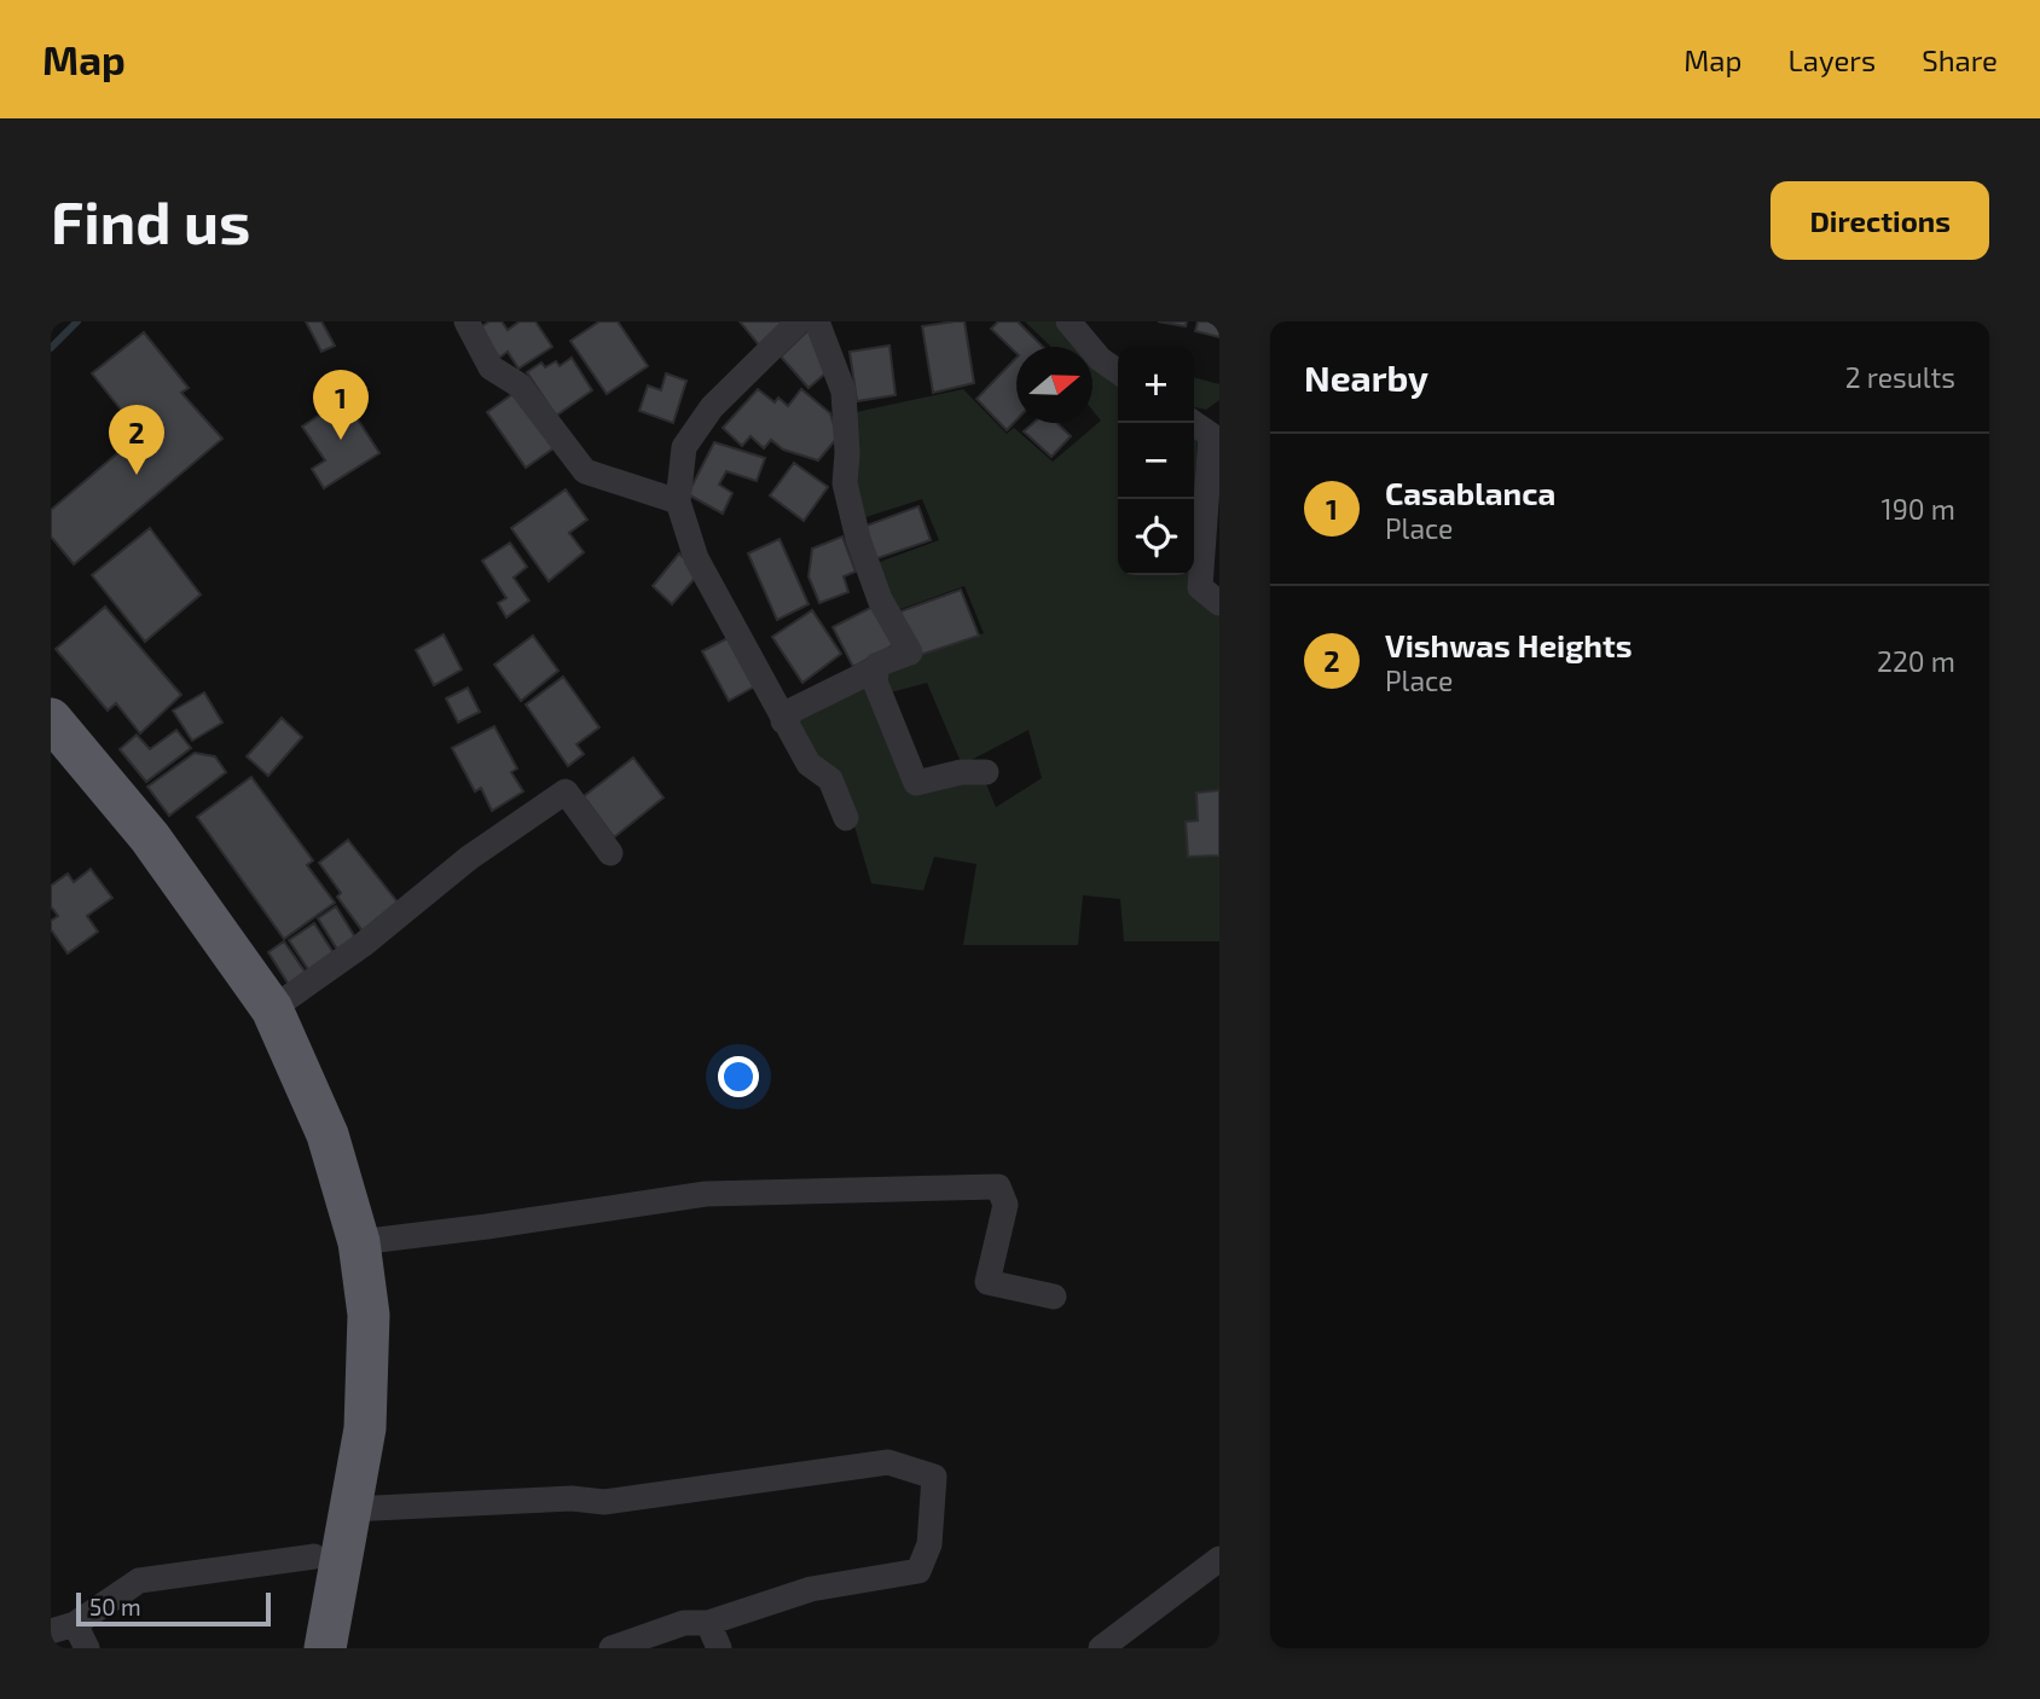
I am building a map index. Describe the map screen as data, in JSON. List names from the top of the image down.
{
  "scale_bar": "50 m",
  "north": "right",
  "page": {
    "header": "Map",
    "nav": ["Map", "Layers", "Share"],
    "buttons": "Directions",
    "title": "Find us",
    "heading": ["Nearby", "2 results"],
    "map_buttons": ["+", "−"],
    "pins": ["1", "2"],
    "list": [
      {
        "mark": "1",
        "name": "Casablanca",
        "note": "Place",
        "value": "190 m"
      },
      {
        "mark": "2",
        "name": "Vishwas Heights",
        "note": "Place",
        "value": "220 m"
      }
    ],
    "scale": "50 m"
  }
}
